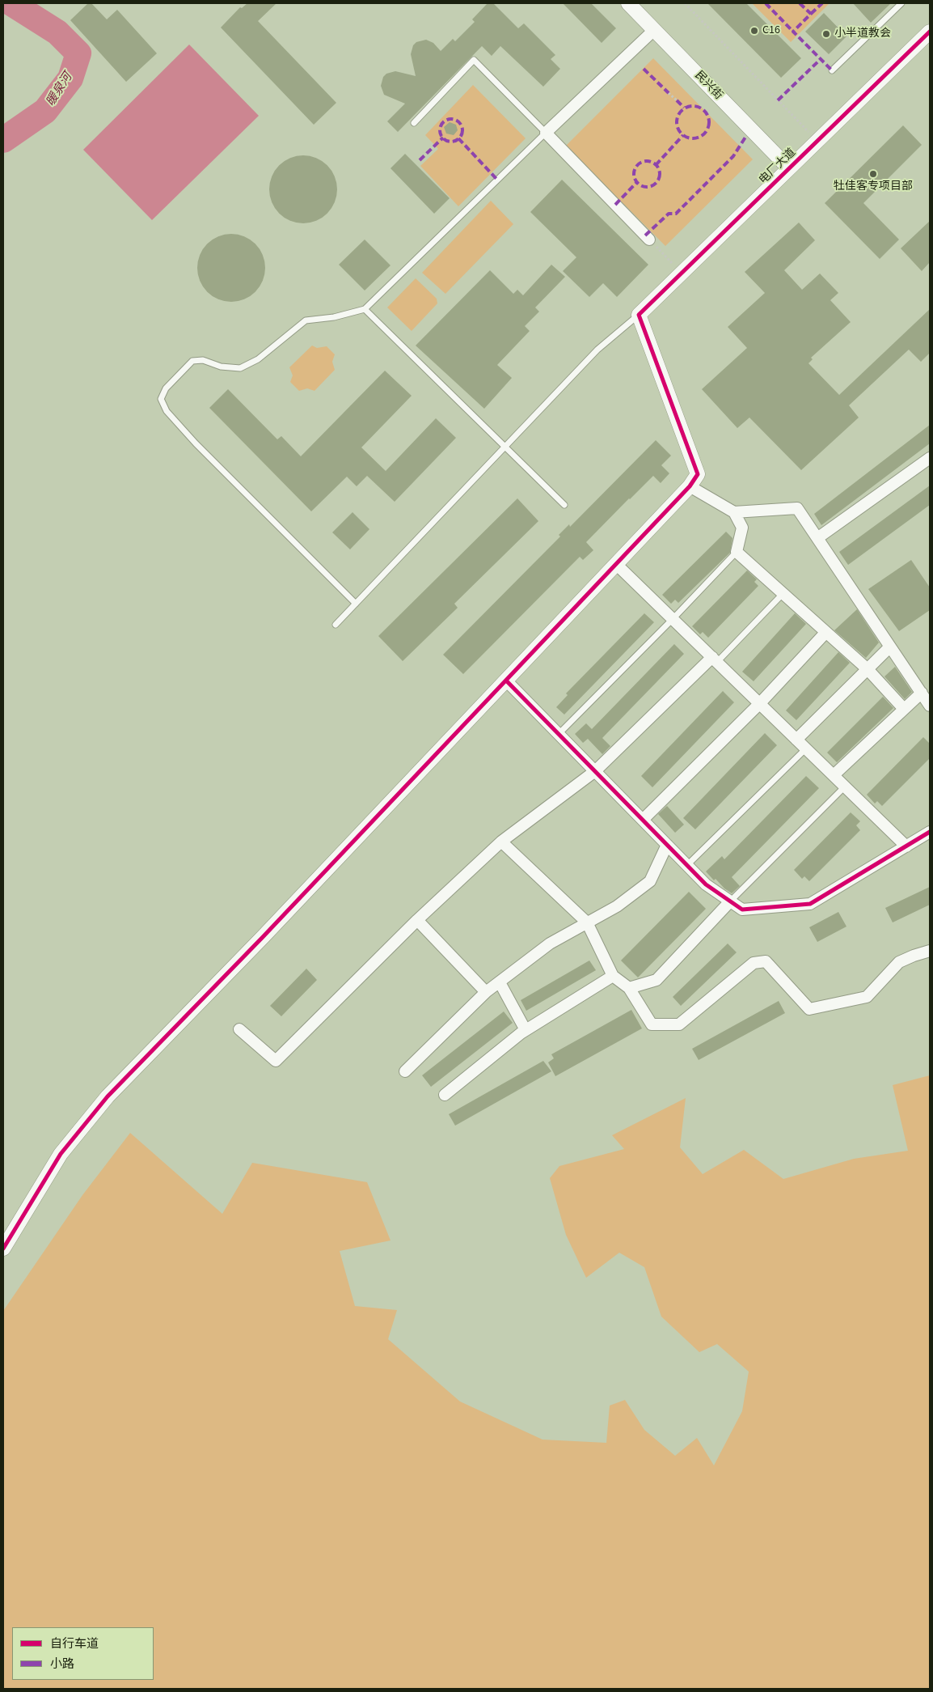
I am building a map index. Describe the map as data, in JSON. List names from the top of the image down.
{
  "streets": {
    "street": ["民兴街", "电厂大道"]
  },
  "crossings": [
    ["民兴街", "电厂大道"]
  ],
  "water": ["暖泉河"],
  "places": ["C16", "小半道教会", "牡佳客专项目部"],
  "legend": ["自行车道", "小路"]
}
